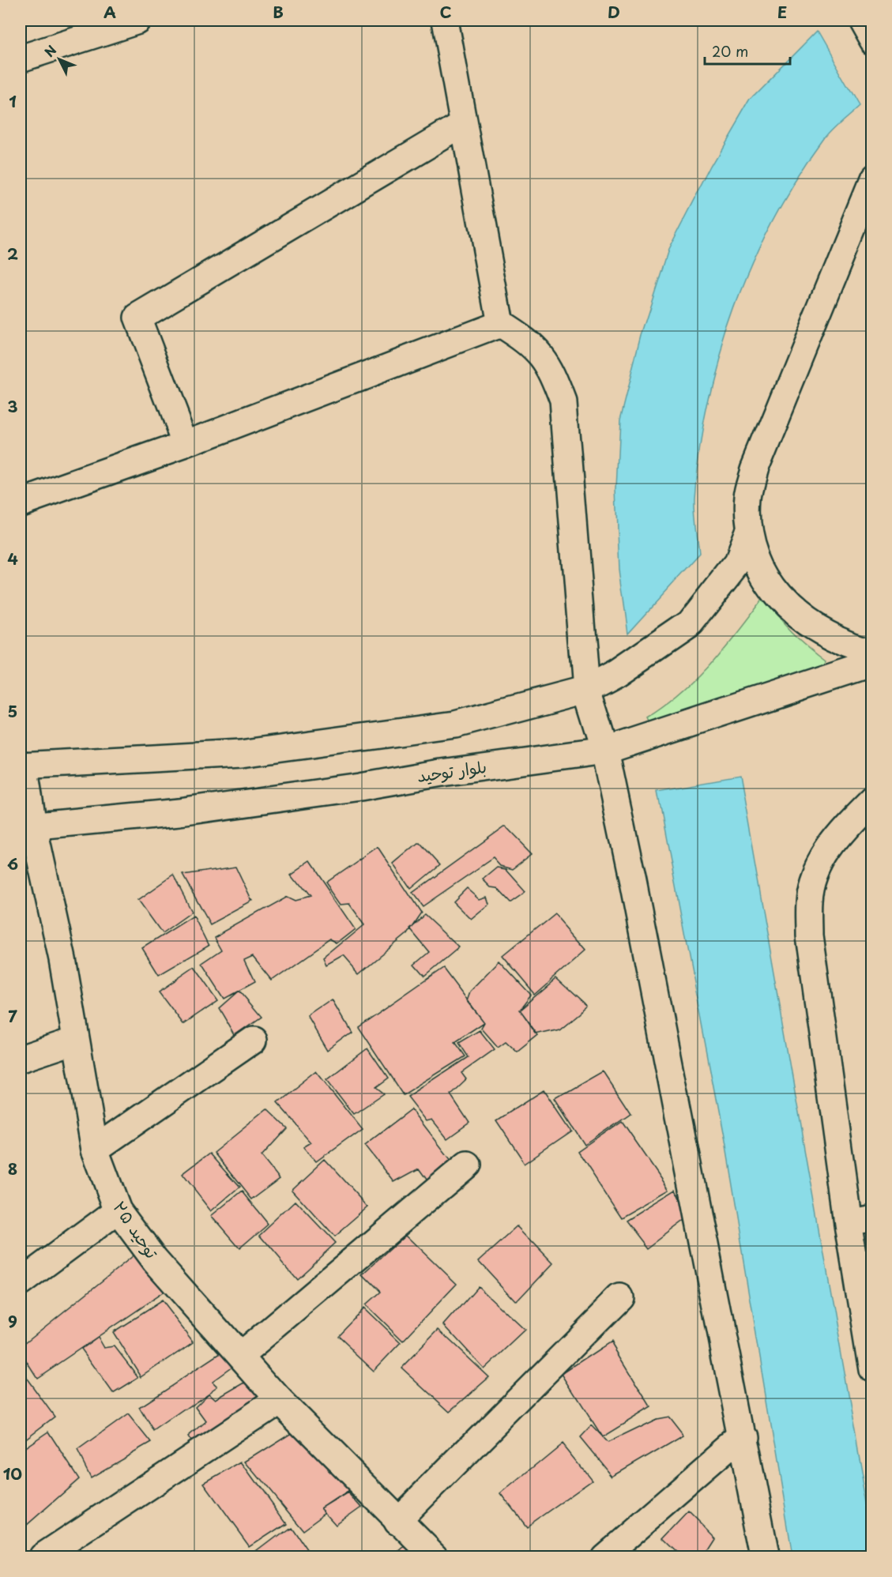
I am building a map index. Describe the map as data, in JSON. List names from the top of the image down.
{
  "streets": {
    "street": ["بلوار توحید", "توحید ۲۵"]
  },
  "crossings": [
    ["بلوار توحید", "توحید ۲۵"]
  ],
  "scale_bar": "20 m",
  "north": "top left",
  "grid": {
    "columns": [
      "A",
      "B",
      "C",
      "D",
      "E"
    ],
    "rows": [
      "1",
      "2",
      "3",
      "4",
      "5",
      "6",
      "7",
      "8",
      "9",
      "10"
    ]
  }
}
